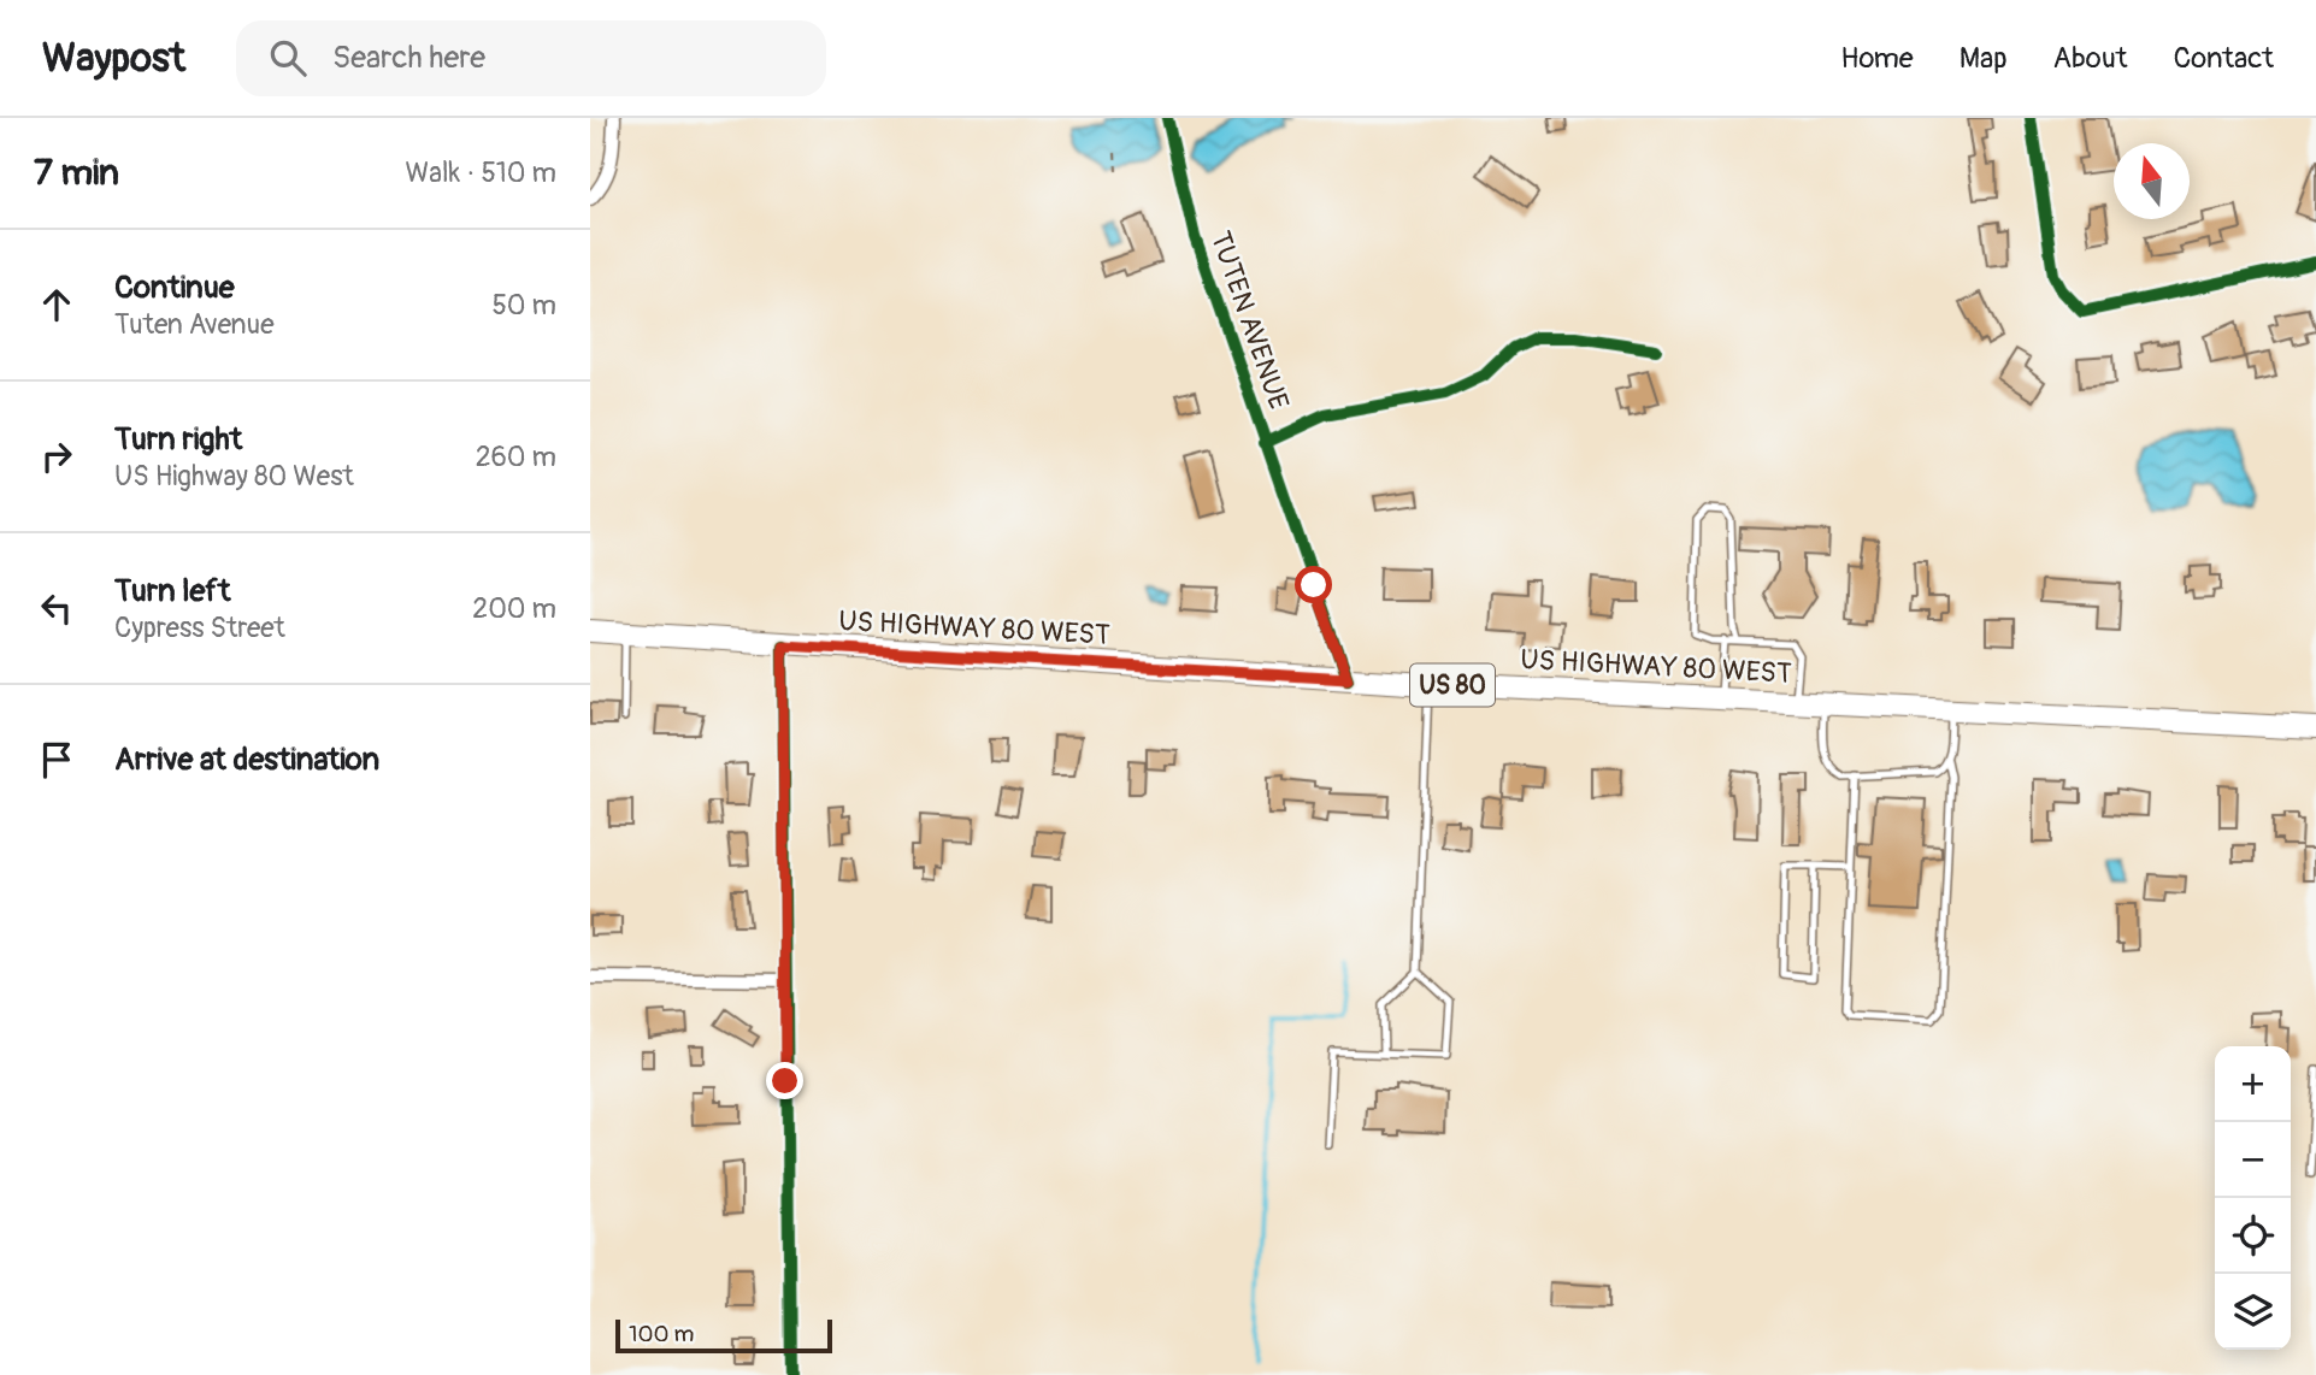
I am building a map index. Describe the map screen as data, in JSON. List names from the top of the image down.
{
  "streets": {
    "main road": ["US HIGHWAY 80 WEST", "US 80"],
    "street": ["TUTEN AVENUE"]
  },
  "crossings": [
    ["TUTEN AVENUE", "US HIGHWAY 80 WEST"]
  ],
  "scale_bar": "100 m",
  "north": "top",
  "page": {
    "header": "Waypost",
    "search": "Search here",
    "nav": [
      "Home",
      "Map",
      "About",
      "Contact"
    ],
    "heading": ["7 min", "Walk · 510 m"],
    "list": [
      ["Continue", "Tuten Avenue", "50 m"],
      ["Turn right", "US Highway 80 West", "260 m"],
      ["Turn left", "Cypress Street", "200 m"],
      "Arrive at destination"
    ],
    "map_buttons": ["+", "−"],
    "scale": "100 m"
  }
}
